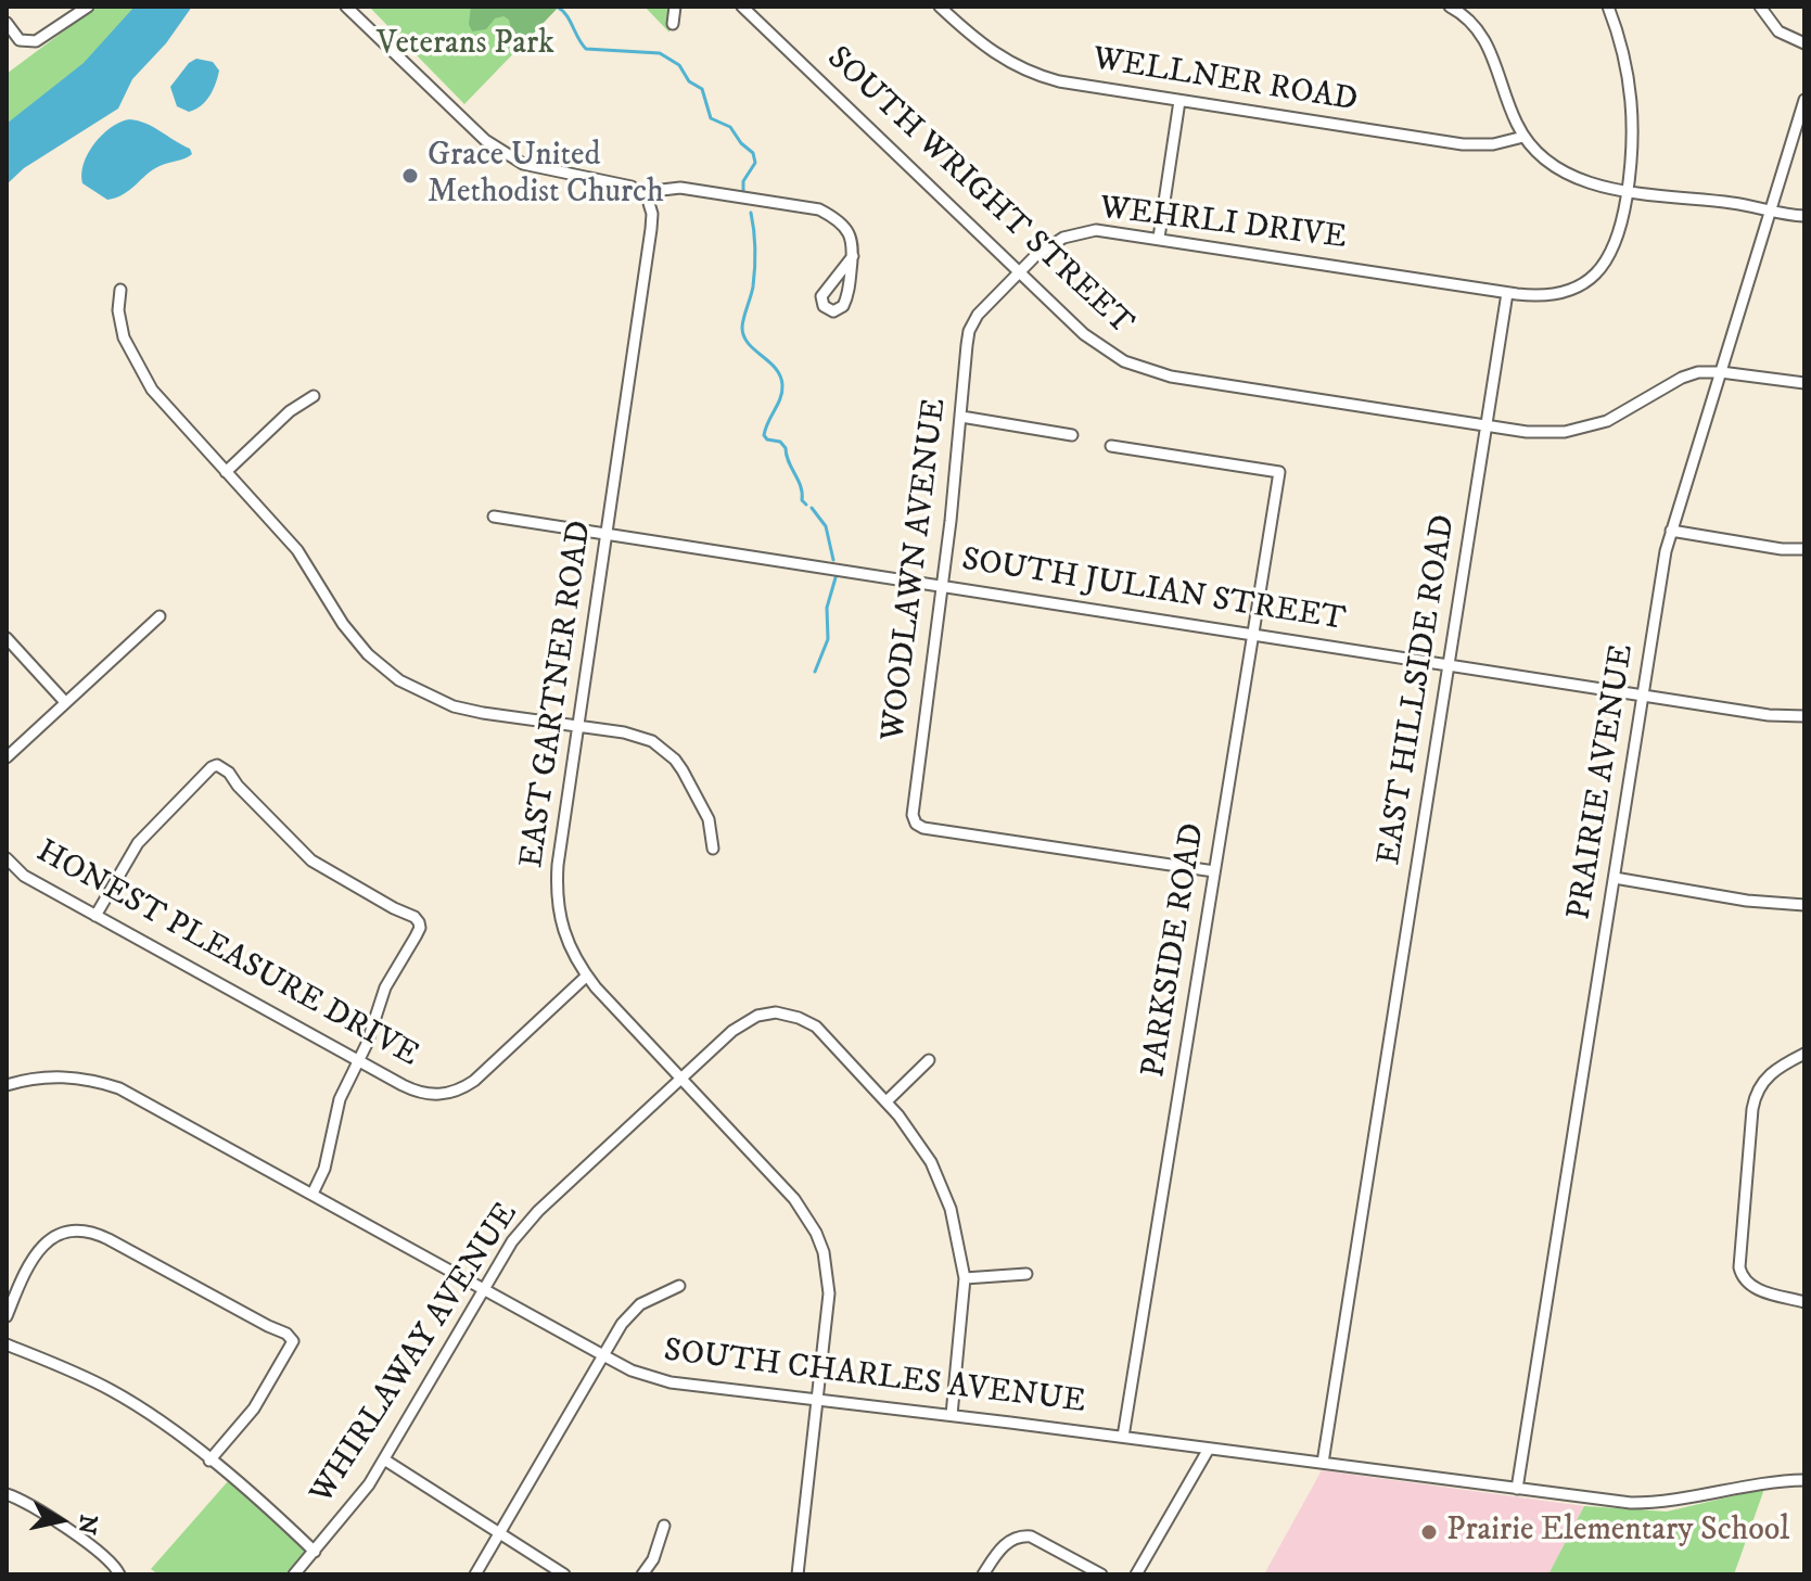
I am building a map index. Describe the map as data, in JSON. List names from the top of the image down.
{
  "streets": {
    "street": [
      "WELLNER ROAD",
      "SOUTH WRIGHT STREET",
      "WEHRLI DRIVE",
      "WOODLAWN AVENUE",
      "SOUTH JULIAN STREET",
      "EAST HILLSIDE ROAD",
      "EAST GARTNER ROAD",
      "PRAIRIE AVENUE",
      "PARKSIDE ROAD",
      "HONEST PLEASURE DRIVE",
      "WHIRLAWAY AVENUE",
      "SOUTH CHARLES AVENUE"
    ]
  },
  "crossings": [
    ["SOUTH WRIGHT STREET", "WEHRLI DRIVE"],
    ["SOUTH WRIGHT STREET", "EAST HILLSIDE ROAD"],
    ["SOUTH WRIGHT STREET", "PRAIRIE AVENUE"],
    ["WEHRLI DRIVE", "WOODLAWN AVENUE"],
    ["WEHRLI DRIVE", "EAST HILLSIDE ROAD"],
    ["WOODLAWN AVENUE", "SOUTH JULIAN STREET"],
    ["WOODLAWN AVENUE", "PARKSIDE ROAD"],
    ["SOUTH JULIAN STREET", "EAST HILLSIDE ROAD"],
    ["SOUTH JULIAN STREET", "EAST GARTNER ROAD"],
    ["SOUTH JULIAN STREET", "PRAIRIE AVENUE"],
    ["SOUTH JULIAN STREET", "PARKSIDE ROAD"],
    ["EAST HILLSIDE ROAD", "SOUTH CHARLES AVENUE"],
    ["EAST GARTNER ROAD", "HONEST PLEASURE DRIVE"],
    ["EAST GARTNER ROAD", "WHIRLAWAY AVENUE"],
    ["EAST GARTNER ROAD", "SOUTH CHARLES AVENUE"],
    ["PRAIRIE AVENUE", "SOUTH CHARLES AVENUE"],
    ["PARKSIDE ROAD", "SOUTH CHARLES AVENUE"],
    ["WHIRLAWAY AVENUE", "SOUTH CHARLES AVENUE"]
  ],
  "parks": ["Veterans Park"],
  "places": ["Grace United Methodist Church", "Prairie Elementary School"],
  "north": "right"
}
